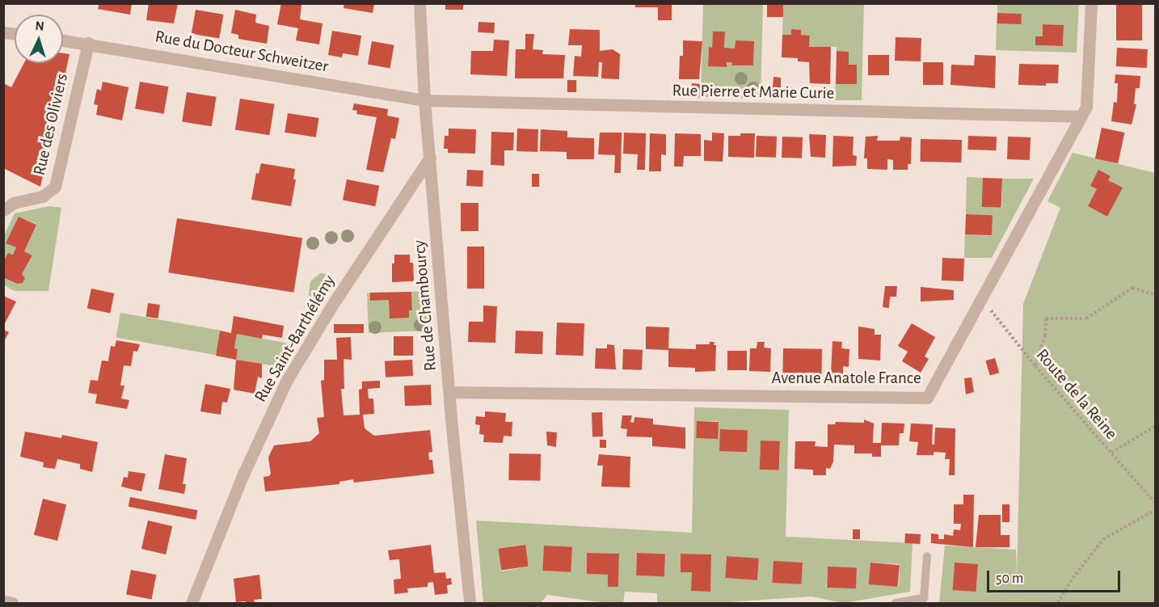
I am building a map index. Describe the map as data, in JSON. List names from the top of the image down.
{
  "streets": {
    "street": [
      "Rue du Docteur Schweitzer",
      "Rue Pierre et Marie Curie",
      "Rue des Oliviers",
      "Rue de Chambourcy",
      "Rue Saint-Barthélémy",
      "Avenue Anatole France"
    ],
    "path": ["Route de la Reine"]
  },
  "crossings": [
    ["Rue du Docteur Schweitzer", "Rue Pierre et Marie Curie"],
    ["Rue du Docteur Schweitzer", "Rue des Oliviers"],
    ["Rue du Docteur Schweitzer", "Rue de Chambourcy"],
    ["Rue Pierre et Marie Curie", "Rue de Chambourcy"],
    ["Rue Pierre et Marie Curie", "Avenue Anatole France"],
    ["Rue de Chambourcy", "Rue Saint-Barthélémy"],
    ["Rue de Chambourcy", "Avenue Anatole France"],
    ["Avenue Anatole France", "Route de la Reine"]
  ],
  "scale_bar": "50 m",
  "north": "top"
}
